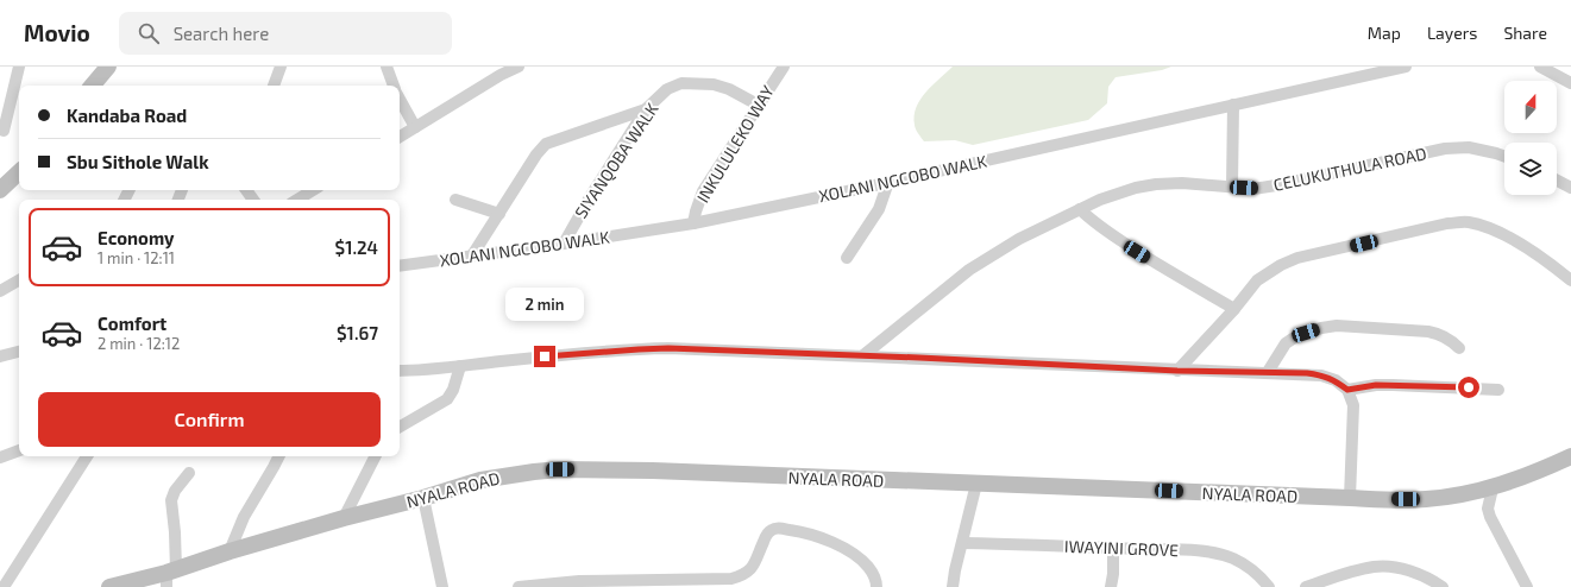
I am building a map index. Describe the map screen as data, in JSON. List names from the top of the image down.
{
  "streets": {
    "street": [
      "INKULULEKO WAY",
      "SIYANQOBA WALK",
      "CELUKUTHULA ROAD",
      "XOLANI NGCOBO WALK",
      "NYALA ROAD",
      "IWAYINI GROVE"
    ]
  },
  "crossings": [
    ["INKULULEKO WAY", "SIYANQOBA WALK"],
    ["INKULULEKO WAY", "XOLANI NGCOBO WALK"],
    ["SIYANQOBA WALK", "XOLANI NGCOBO WALK"]
  ],
  "north": "top",
  "page": {
    "header": "Movio",
    "search": "Search here",
    "nav": ["Map", "Layers", "Share"],
    "banner": ["Kandaba Road", "Sbu Sithole Walk"],
    "list": [
      {
        "name": "Economy",
        "note": "1 min · 12:11",
        "value": "$1.24"
      },
      {
        "name": "Comfort",
        "note": "2 min · 12:12",
        "value": "$1.67"
      }
    ],
    "bubble": "2 min",
    "buttons": "Confirm"
  }
}
